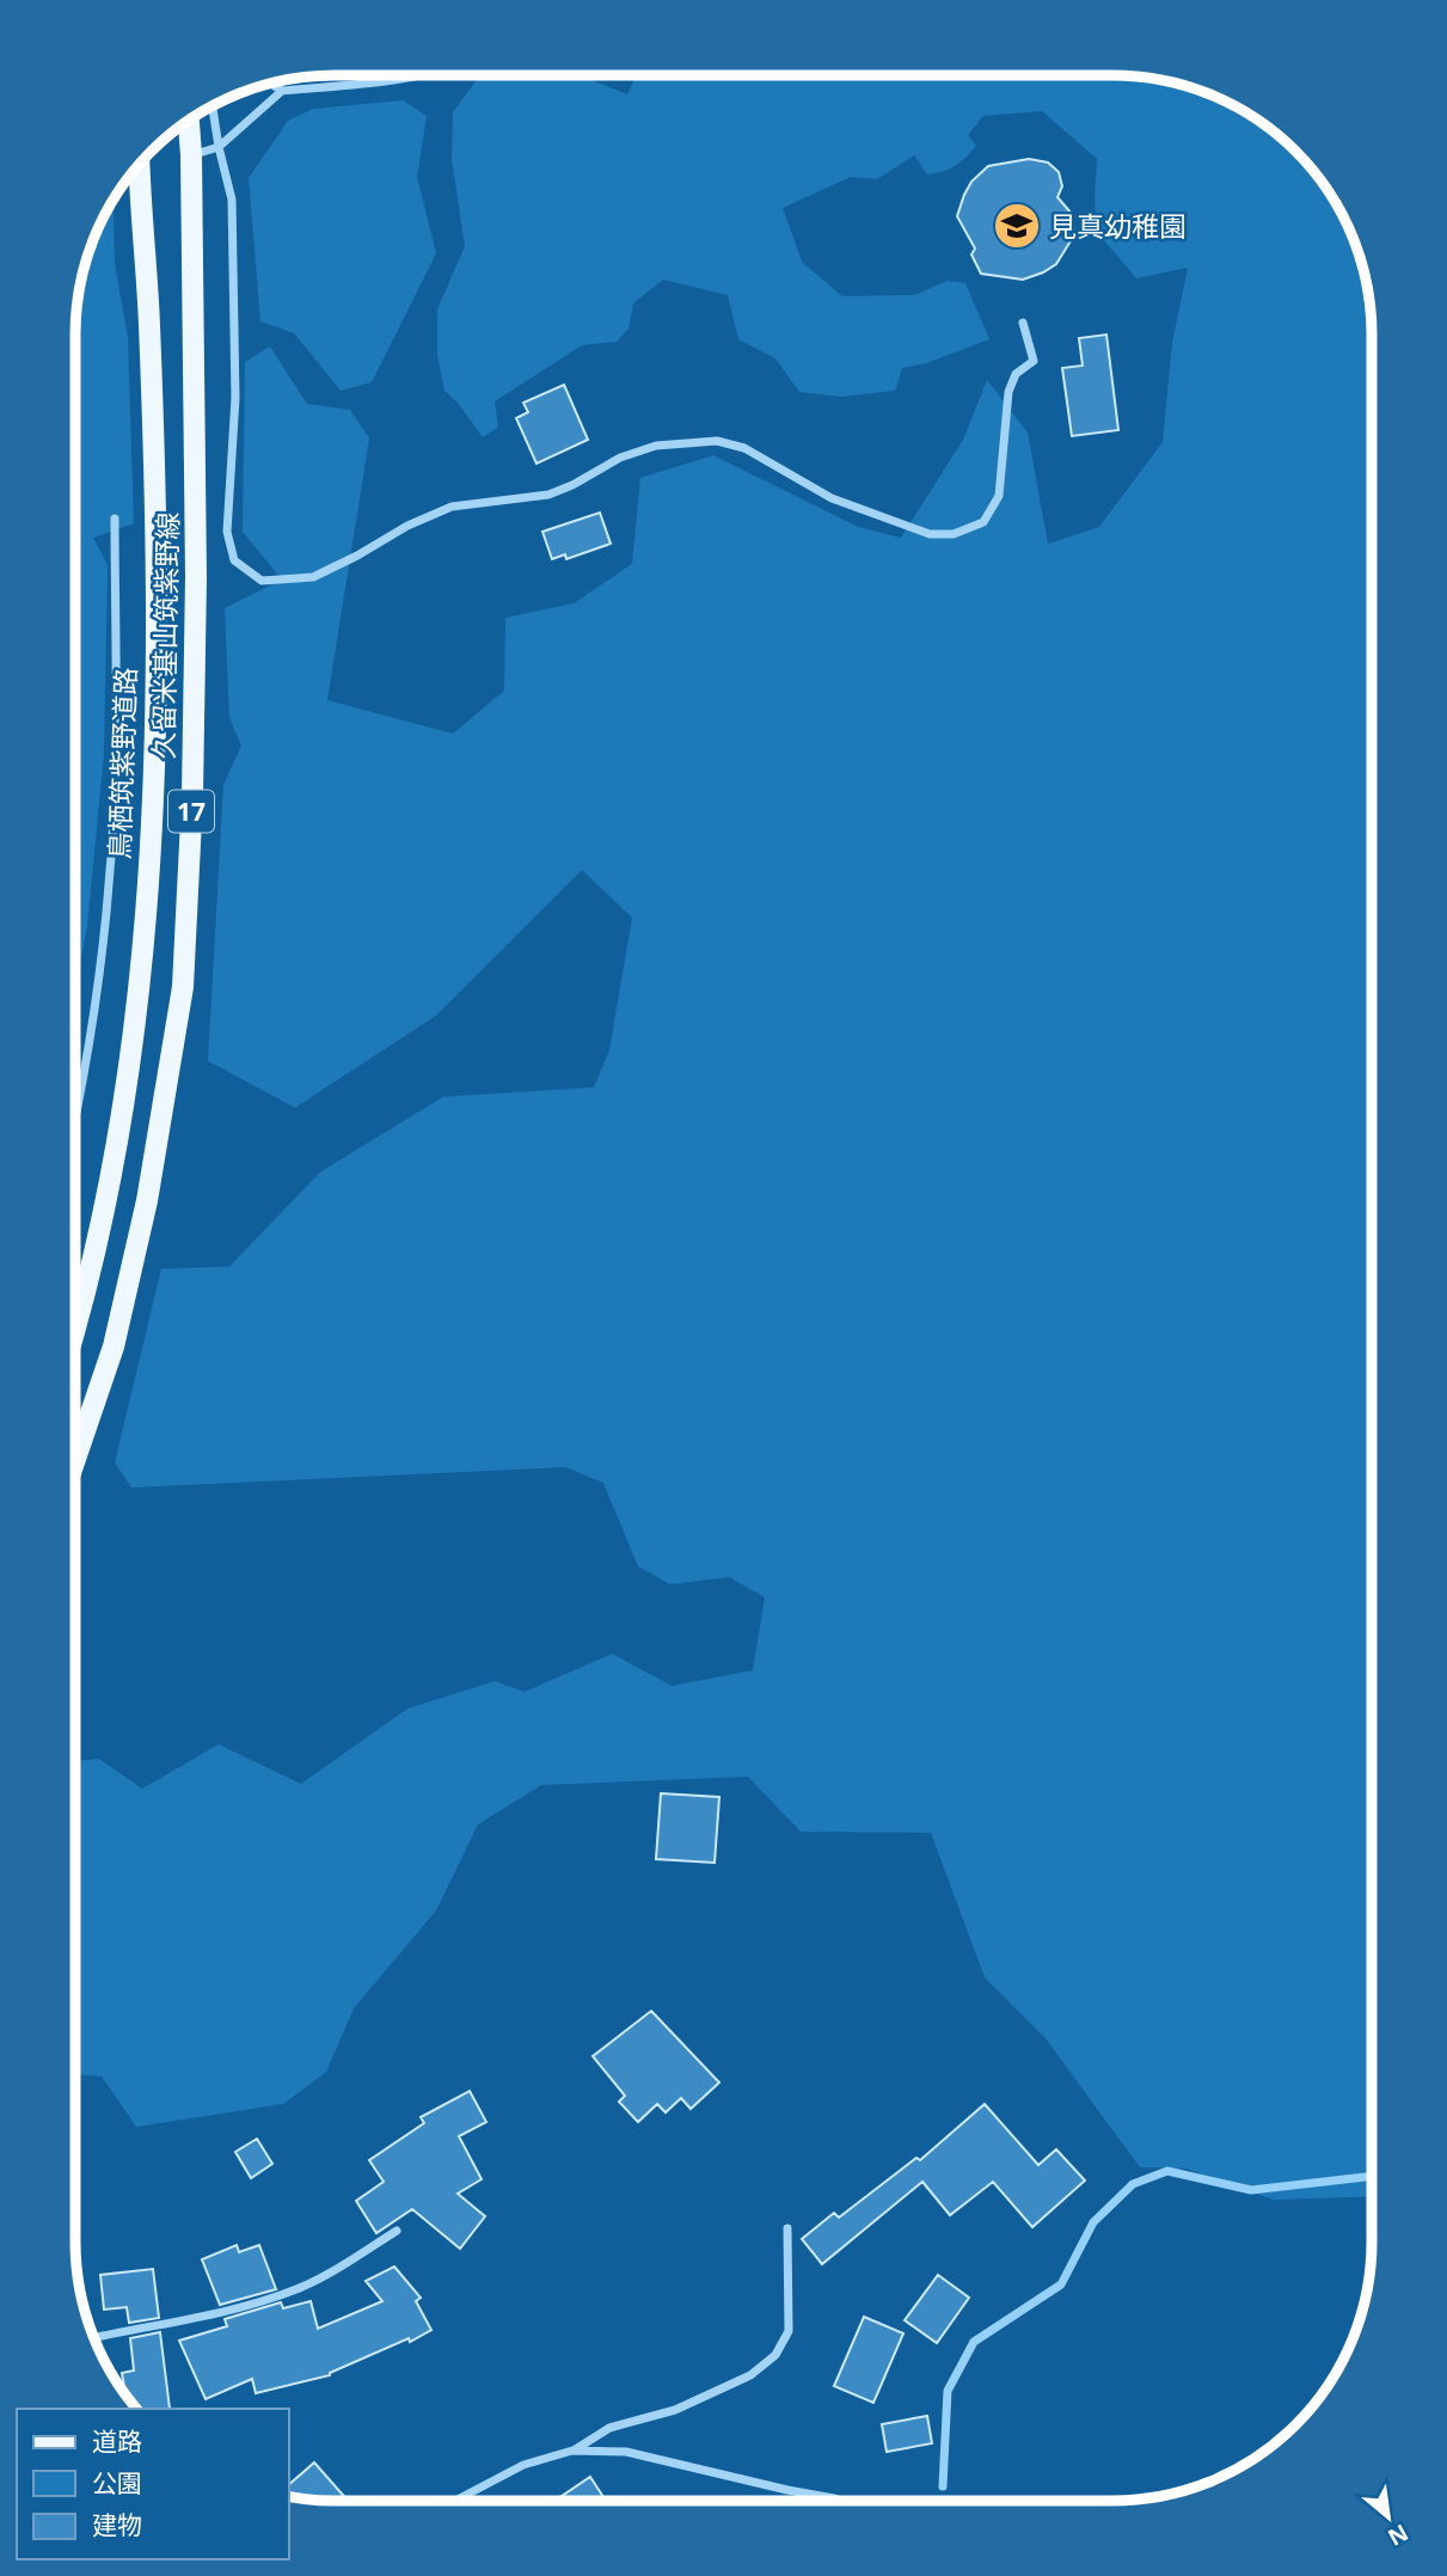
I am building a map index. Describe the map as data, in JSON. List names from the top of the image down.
{
  "streets": {
    "main road": ["久留米基山筑紫野線", "鳥栖筑紫野道路", "17"]
  },
  "places": {
    "school or university": ["見真幼稚園"]
  },
  "legend": ["道路", "公園", "建物"],
  "north": "bottom right"
}
